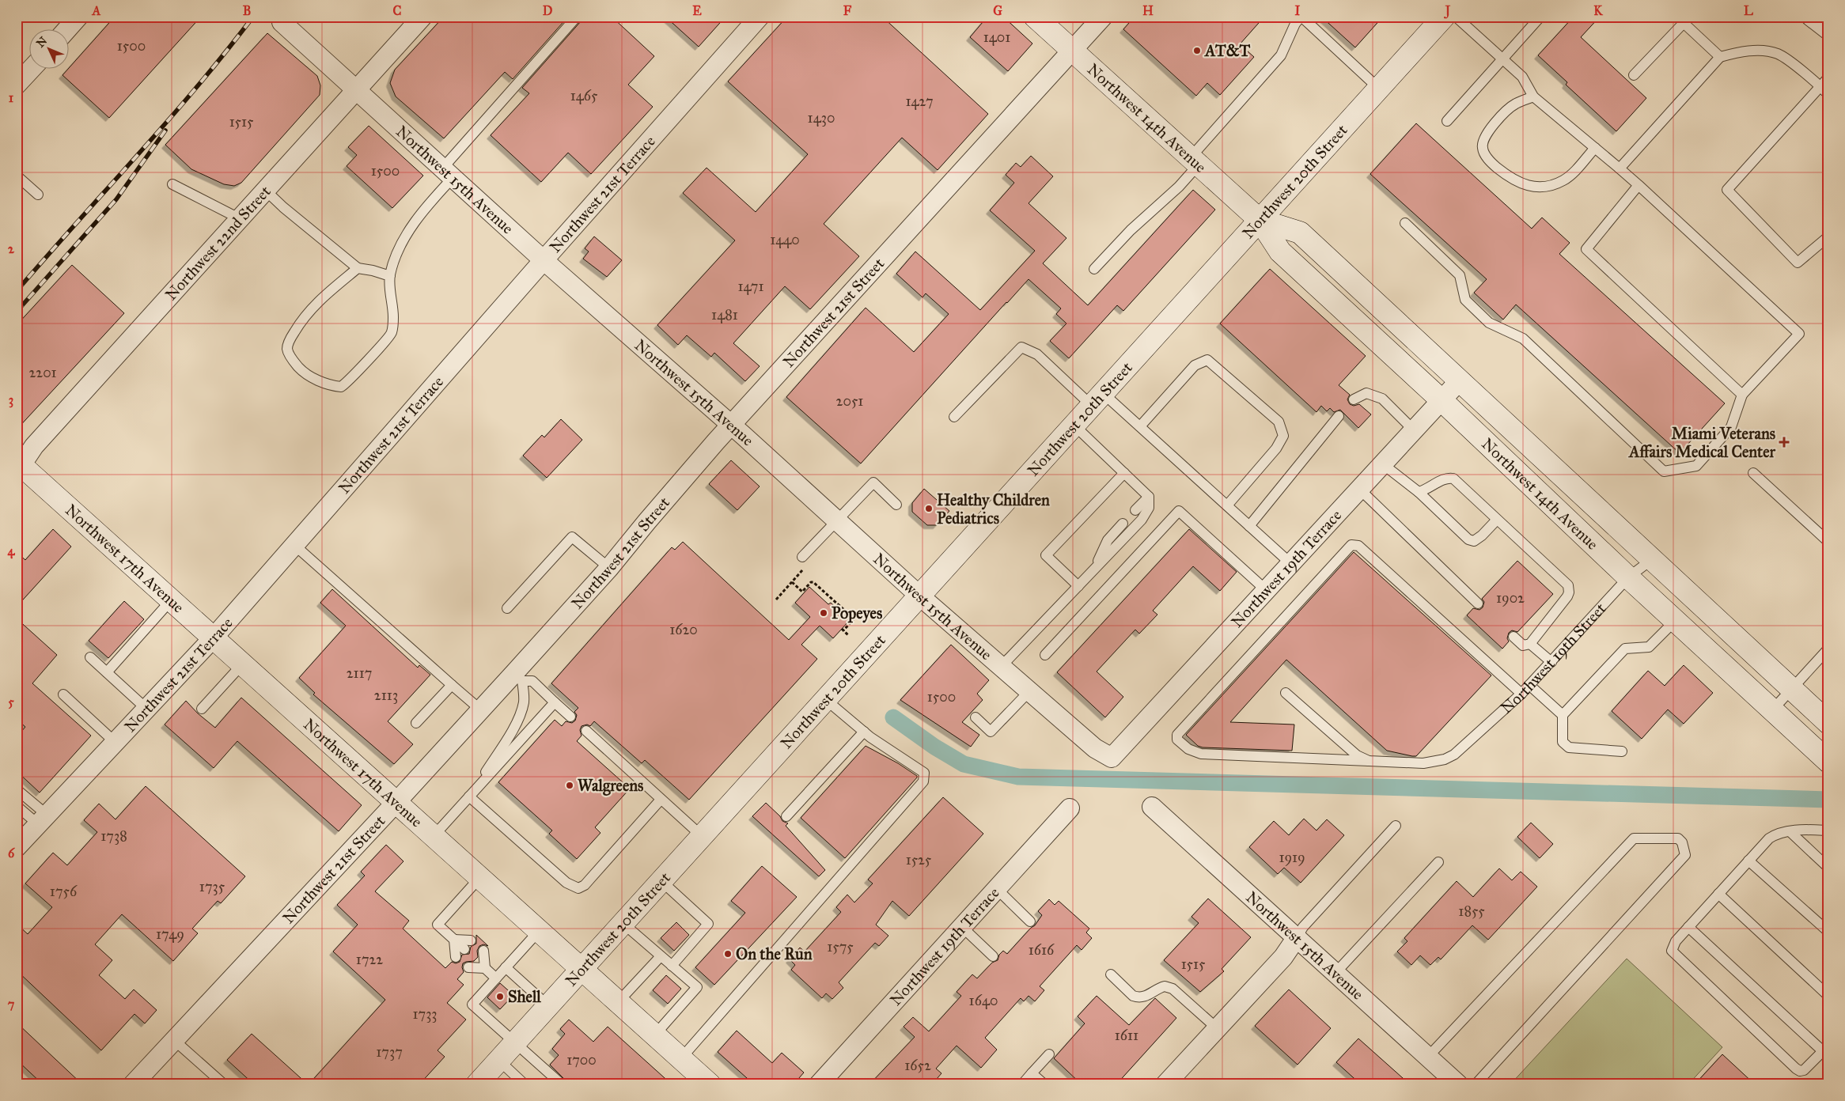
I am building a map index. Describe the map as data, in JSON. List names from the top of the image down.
{
  "streets": {
    "main road": ["Northwest 14th Avenue", "Northwest 20th Street", "Northwest 17th Avenue"],
    "street": [
      "Northwest 15th Avenue",
      "Northwest 21st Terrace",
      "Northwest 22nd Street",
      "Northwest 21st Street",
      "Northwest 19th Terrace"
    ],
    "lane": ["Northwest 19th Street"]
  },
  "crossings": [
    ["Northwest 14th Avenue", "Northwest 20th Street"],
    ["Northwest 14th Avenue", "Northwest 21st Street"],
    ["Northwest 14th Avenue", "Northwest 19th Terrace"],
    ["Northwest 14th Avenue", "Northwest 19th Street"],
    ["Northwest 15th Avenue", "Northwest 20th Street"],
    ["Northwest 15th Avenue", "Northwest 21st Terrace"],
    ["Northwest 15th Avenue", "Northwest 22nd Street"],
    ["Northwest 15th Avenue", "Northwest 21st Street"],
    ["Northwest 15th Avenue", "Northwest 19th Terrace"],
    ["Northwest 20th Street", "Northwest 17th Avenue"],
    ["Northwest 21st Terrace", "Northwest 17th Avenue"],
    ["Northwest 22nd Street", "Northwest 17th Avenue"],
    ["Northwest 21st Street", "Northwest 17th Avenue"]
  ],
  "places": {
    "other": [
      "AT&T",
      "Healthy Children Pediatrics",
      "Popeyes",
      "Walgreens",
      "On the Run",
      "Shell"
    ],
    "health": ["Miami Veterans Affairs Medical Center"]
  },
  "house_numbers": [
    "1401",
    "1500",
    "1465",
    "1427",
    "1430",
    "1515",
    "1500",
    "1440",
    "1471",
    "1481",
    "2201",
    "2051",
    "1902",
    "1620",
    "2117",
    "2113",
    "1500",
    "1738",
    "1919",
    "1525",
    "1735",
    "1756",
    "1855",
    "1749",
    "1575",
    "1616",
    "1722",
    "1515",
    "1640",
    "1733",
    "1611",
    "1737",
    "1700",
    "1652"
  ],
  "north": "top left",
  "grid": {
    "columns": [
      "A",
      "B",
      "C",
      "D",
      "E",
      "F",
      "G",
      "H",
      "I",
      "J",
      "K",
      "L"
    ],
    "rows": [
      "1",
      "2",
      "3",
      "4",
      "5",
      "6",
      "7"
    ]
  }
}
